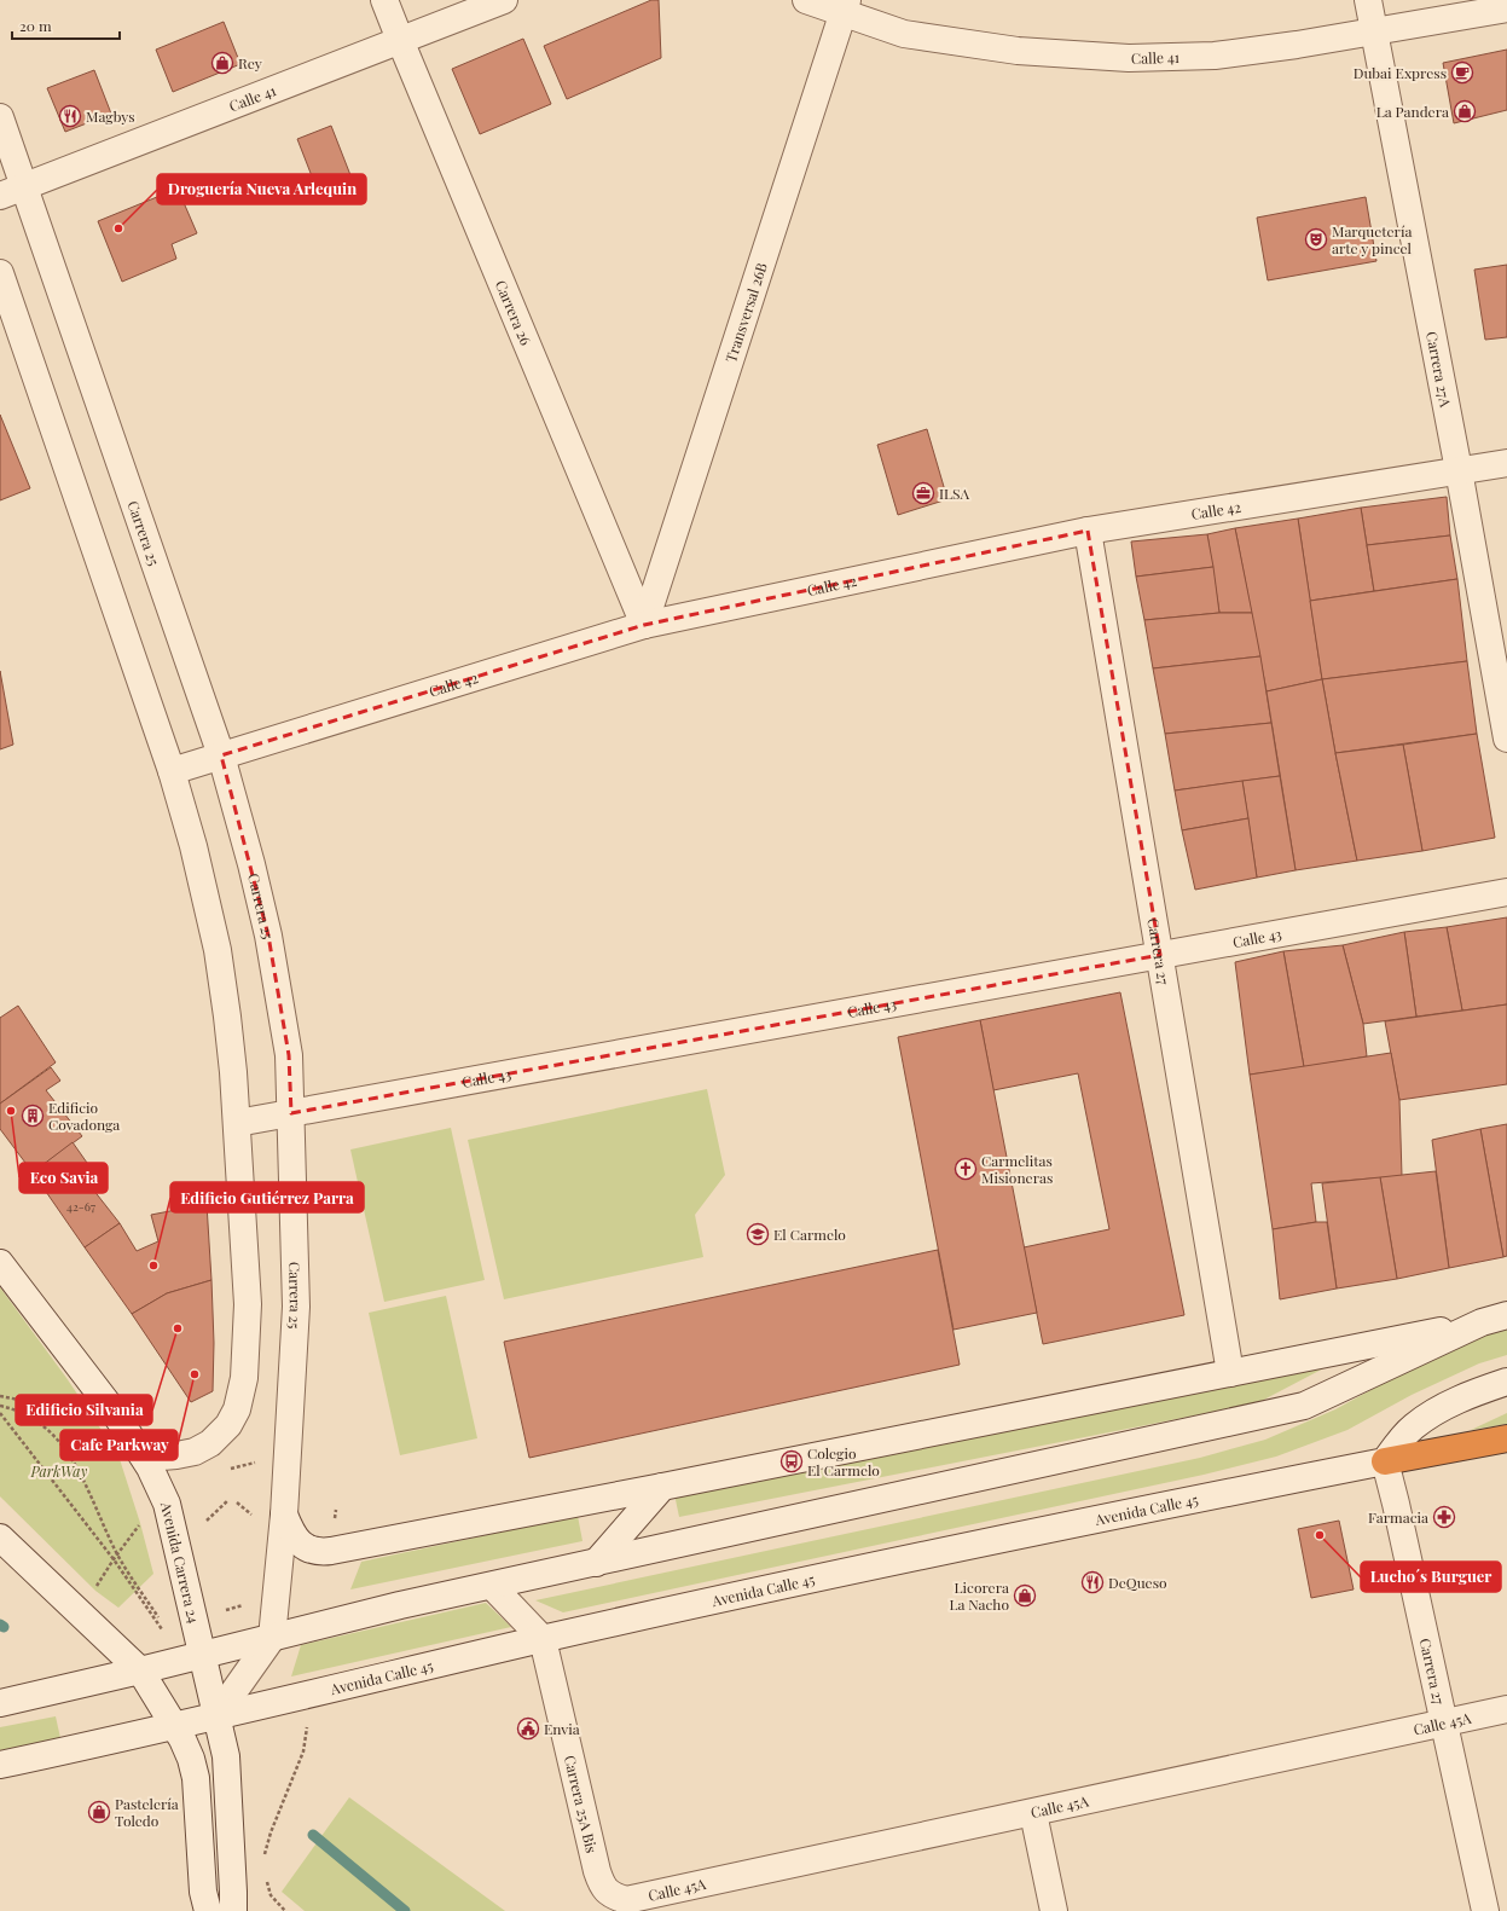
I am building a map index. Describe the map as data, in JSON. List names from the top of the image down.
{
  "streets": {
    "street": [
      "Calle 41",
      "Carrera 26",
      "Transversal 26B",
      "Carrera 27A",
      "Calle 42",
      "Carrera 25",
      "Calle 43",
      "Carrera 27",
      "Avenida Calle 45",
      "Avenida Carrera 24",
      "Calle 45A",
      "Carrera 25A Bis"
    ]
  },
  "crossings": [
    ["Calle 41", "Carrera 26"],
    ["Calle 41", "Transversal 26B"],
    ["Calle 41", "Carrera 27A"],
    ["Calle 41", "Carrera 25"],
    ["Carrera 26", "Transversal 26B"],
    ["Carrera 26", "Calle 42"],
    ["Transversal 26B", "Calle 42"],
    ["Carrera 27A", "Calle 42"],
    ["Calle 42", "Carrera 25"],
    ["Calle 42", "Carrera 27"],
    ["Carrera 25", "Calle 43"],
    ["Calle 43", "Carrera 27"],
    ["Carrera 27", "Avenida Calle 45"],
    ["Carrera 27", "Calle 45A"],
    ["Avenida Calle 45", "Avenida Carrera 24"],
    ["Avenida Calle 45", "Carrera 25A Bis"],
    ["Calle 45A", "Carrera 25A Bis"]
  ],
  "parks": ["ParkWay"],
  "places": {
    "shop": [
      "Rey",
      "La Pandera",
      "Licorera La Nacho",
      "Pastelería Toledo"
    ],
    "cafe": ["Dubai Express"],
    "restaurant": ["Magbys", "DeQueso"],
    "other": [
      "Droguería Nueva Arlequin",
      "Eco Savia",
      "Edificio Gutiérrez Parra",
      "Edificio Silvania",
      "Cafe Parkway",
      "Lucho´s Burguer"
    ],
    "theatre": ["Marquetería arte y pincel"],
    "office": ["ILSA"],
    "building": ["Edificio Covadonga"],
    "church": ["Carmelitas Misioneras"],
    "school or university": ["El Carmelo"],
    "bus stop": ["Colegio El Carmelo"],
    "pharmacy": ["Farmacia"],
    "public building": ["Envia"]
  },
  "house_numbers": ["42-67"],
  "scale_bar": "20 m"
}
